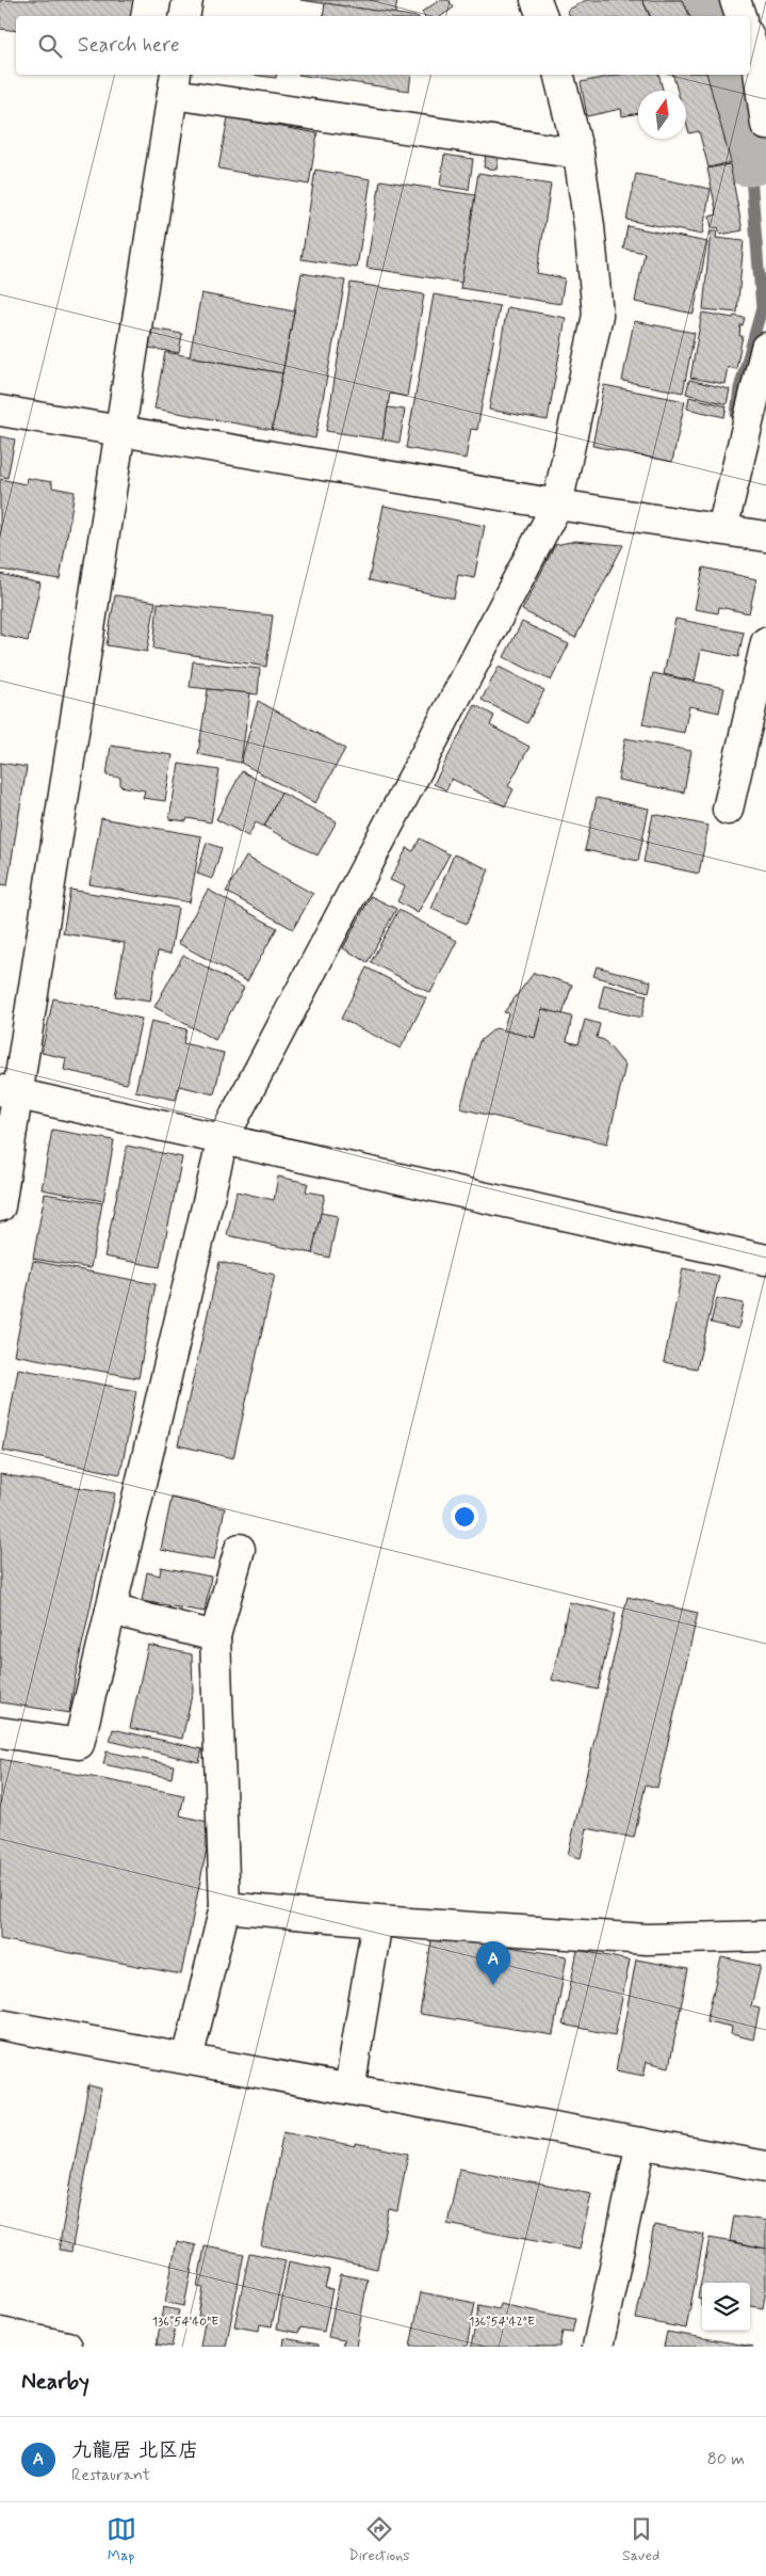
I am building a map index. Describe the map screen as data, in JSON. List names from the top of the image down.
{
  "north": "top",
  "page": {
    "search": "Search here",
    "pins": "A",
    "heading": "Nearby",
    "list": [
      {
        "mark": "A",
        "name": "九龍居 北区店",
        "note": "Restaurant",
        "value": "80 m"
      }
    ],
    "nav": ["Map", "Directions", "Saved"]
  },
  "coordinates": ["136°54'40\"E", "136°54'42\"E"]
}
